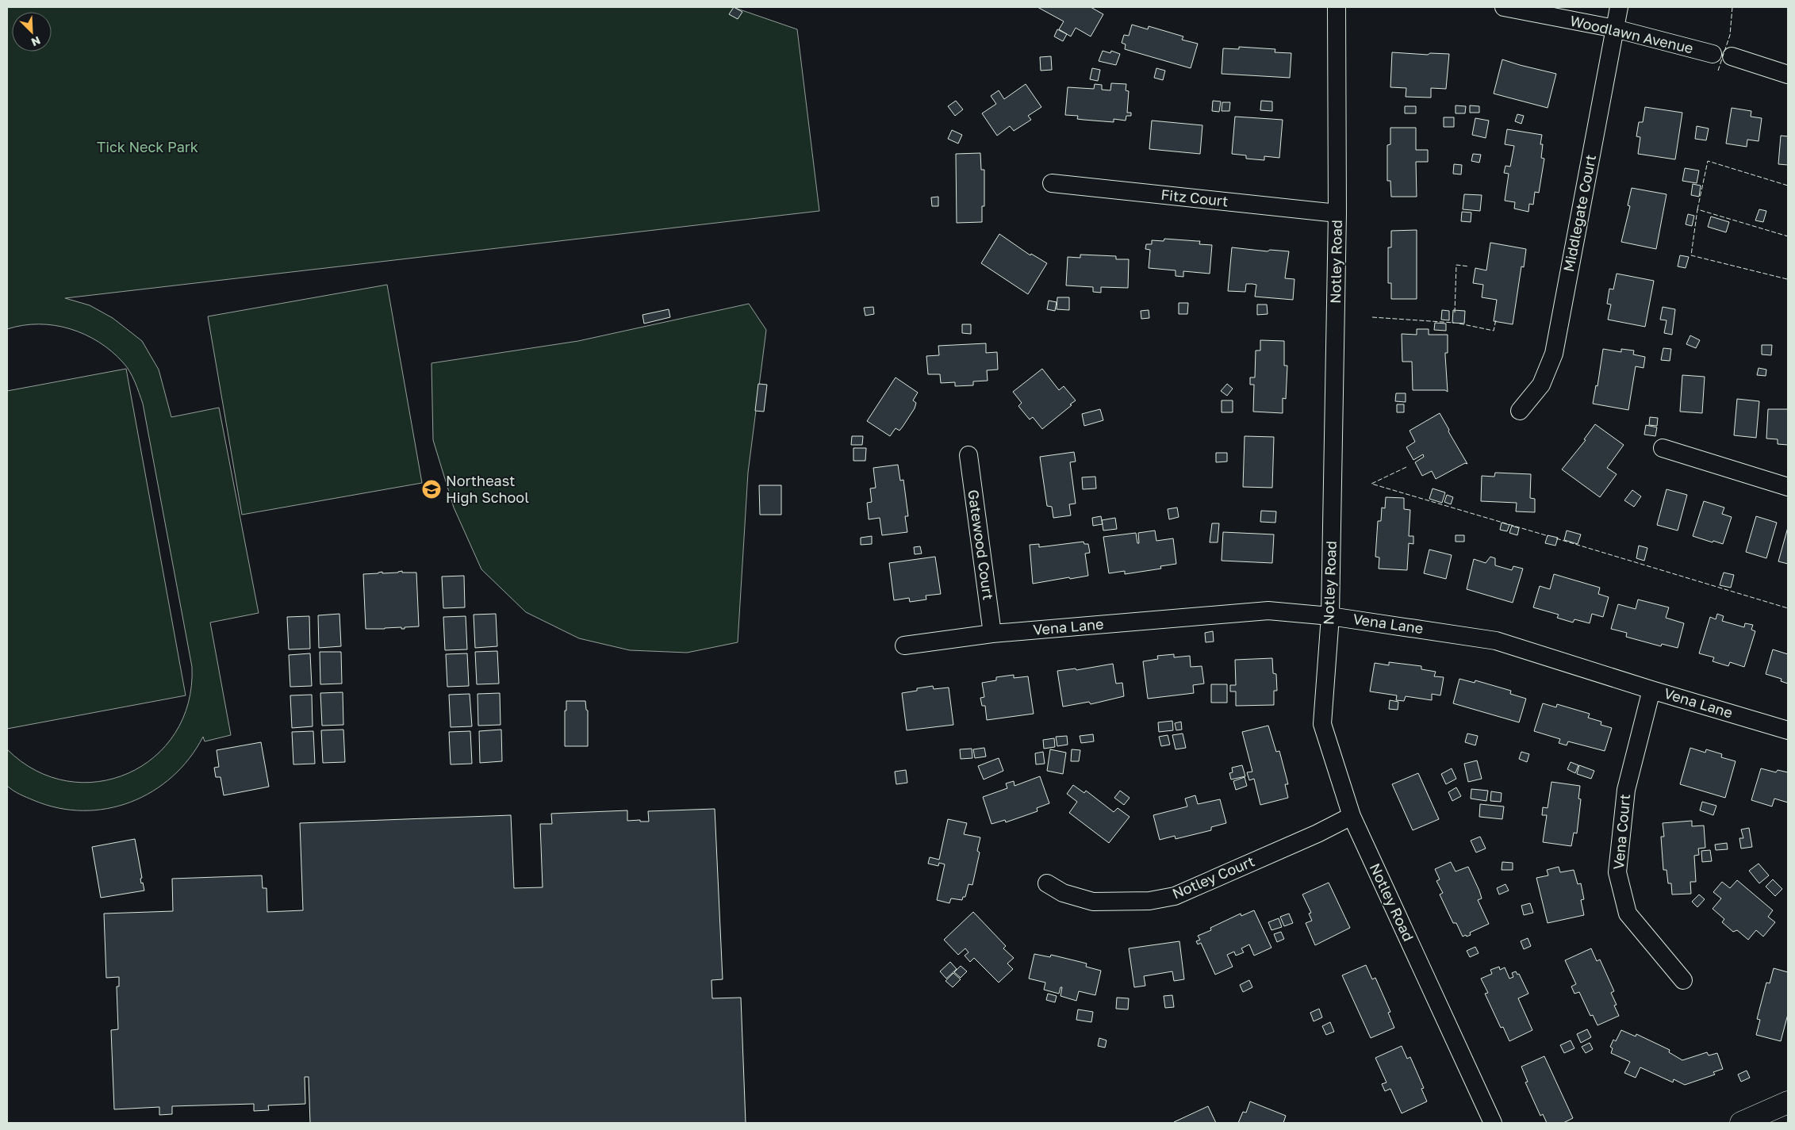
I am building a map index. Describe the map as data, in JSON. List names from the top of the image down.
{
  "streets": {
    "street": [
      "Woodlawn Avenue",
      "Fitz Court",
      "Middlegate Court",
      "Notley Road",
      "Gatewood Court",
      "Vena Lane",
      "Vena Court",
      "Notley Court"
    ]
  },
  "crossings": [
    ["Woodlawn Avenue", "Middlegate Court"],
    ["Fitz Court", "Notley Road"],
    ["Notley Road", "Vena Lane"],
    ["Notley Road", "Notley Court"],
    ["Gatewood Court", "Vena Lane"],
    ["Vena Lane", "Vena Court"]
  ],
  "parks": ["Tick Neck Park"],
  "places": {
    "school or university": ["Northeast High School"]
  },
  "north": "bottom right"
}
